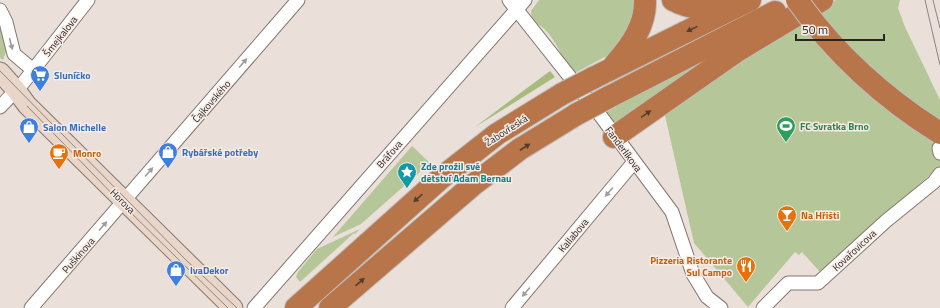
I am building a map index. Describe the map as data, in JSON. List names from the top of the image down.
{
  "streets": {
    "highway": ["Žabovřeská"],
    "street": [
      "Šmejkalova",
      "Čajkovského",
      "Fanderlíkova",
      "Bráfova",
      "Horova",
      "Kallabova",
      "Kovařovicova",
      "Puškinova"
    ]
  },
  "crossings": [
    ["Šmejkalova", "Horova"],
    ["Čajkovského", "Horova"],
    ["Čajkovského", "Puškinova"],
    ["Fanderlíkova", "Bráfova"],
    ["Fanderlíkova", "Kallabova"],
    ["Horova", "Puškinova"]
  ],
  "one_way": ["Čajkovského", "Kallabova", "Puškinova"],
  "places": {
    "supermarket": ["Sluníčko"],
    "sports": ["FC Svratka Brno"],
    "shop": ["Salon Michelle", "Rybářské potřeby", "IvaDekor"],
    "cafe": ["Monro"],
    "place": ["Zde prožil své dětství Adam Bernau"],
    "bar": ["Na Hřišti"],
    "restaurant": ["Pizzeria Ristorante Sul Campo"]
  },
  "scale_bar": "50 m"
}
